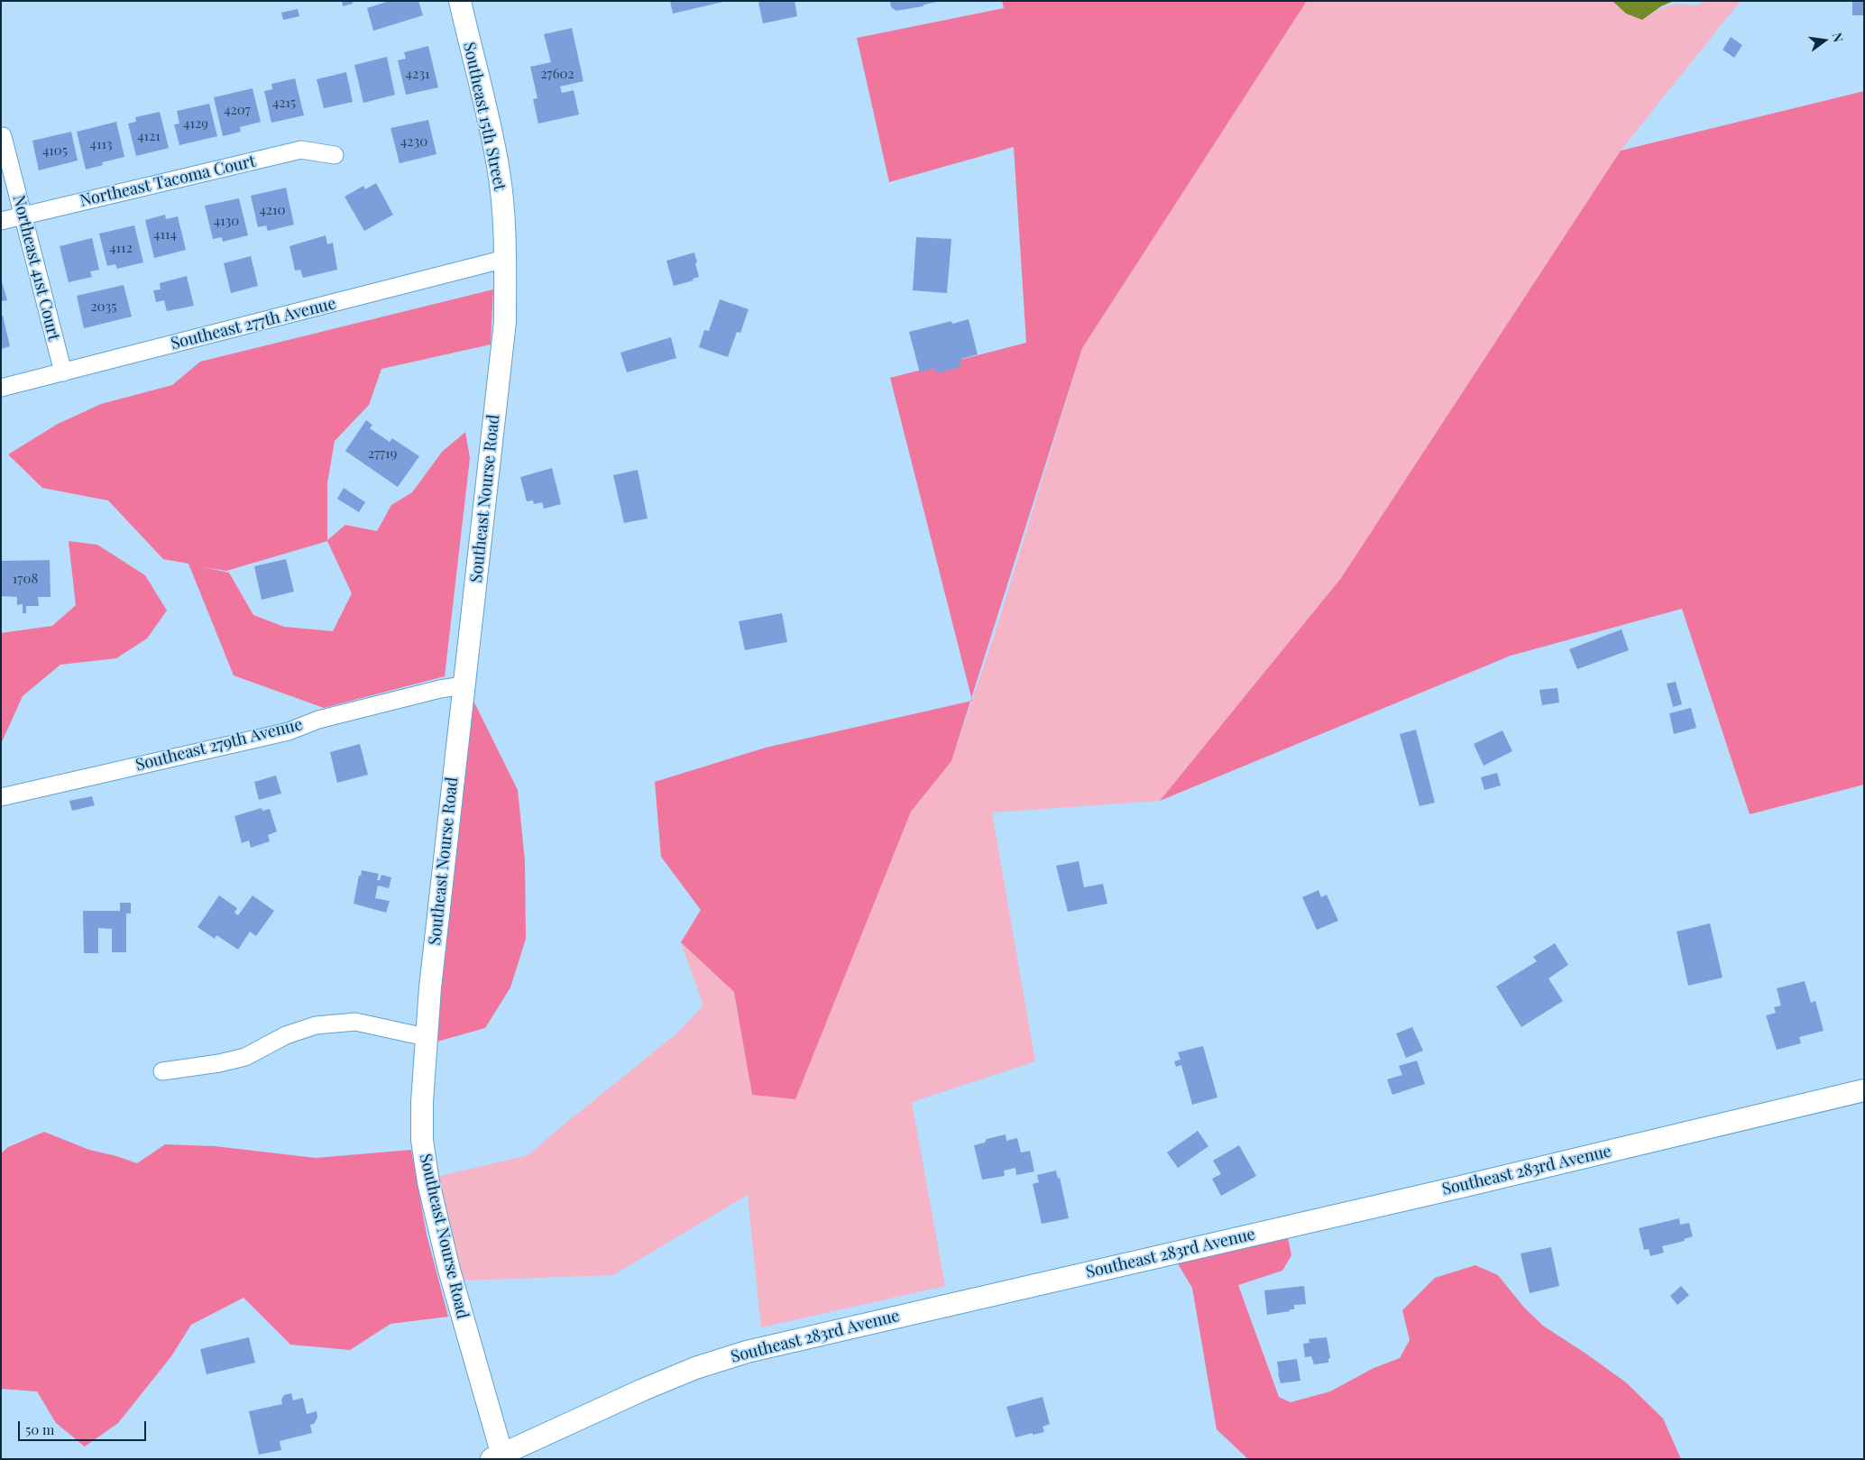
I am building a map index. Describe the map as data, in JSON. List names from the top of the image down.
{
  "streets": {
    "street": [
      "Southeast 15th Street",
      "Northeast Tacoma Court",
      "Northeast 41st Court",
      "Southeast 277th Avenue",
      "Southeast Nourse Road",
      "Southeast 279th Avenue",
      "Southeast 283rd Avenue"
    ]
  },
  "crossings": [
    ["Southeast 15th Street", "Southeast 277th Avenue"],
    ["Southeast 15th Street", "Southeast Nourse Road"],
    ["Northeast Tacoma Court", "Northeast 41st Court"],
    ["Northeast 41st Court", "Southeast 277th Avenue"],
    ["Southeast 277th Avenue", "Southeast Nourse Road"],
    ["Southeast Nourse Road", "Southeast 279th Avenue"],
    ["Southeast Nourse Road", "Southeast 283rd Avenue"]
  ],
  "house_numbers": [
    "4231",
    "27602",
    "4215",
    "4207",
    "4129",
    "4121",
    "4230",
    "4113",
    "4105",
    "4210",
    "4130",
    "4114",
    "4112",
    "2035",
    "27719",
    "1708"
  ],
  "scale_bar": "50 m",
  "north": "right"
}
